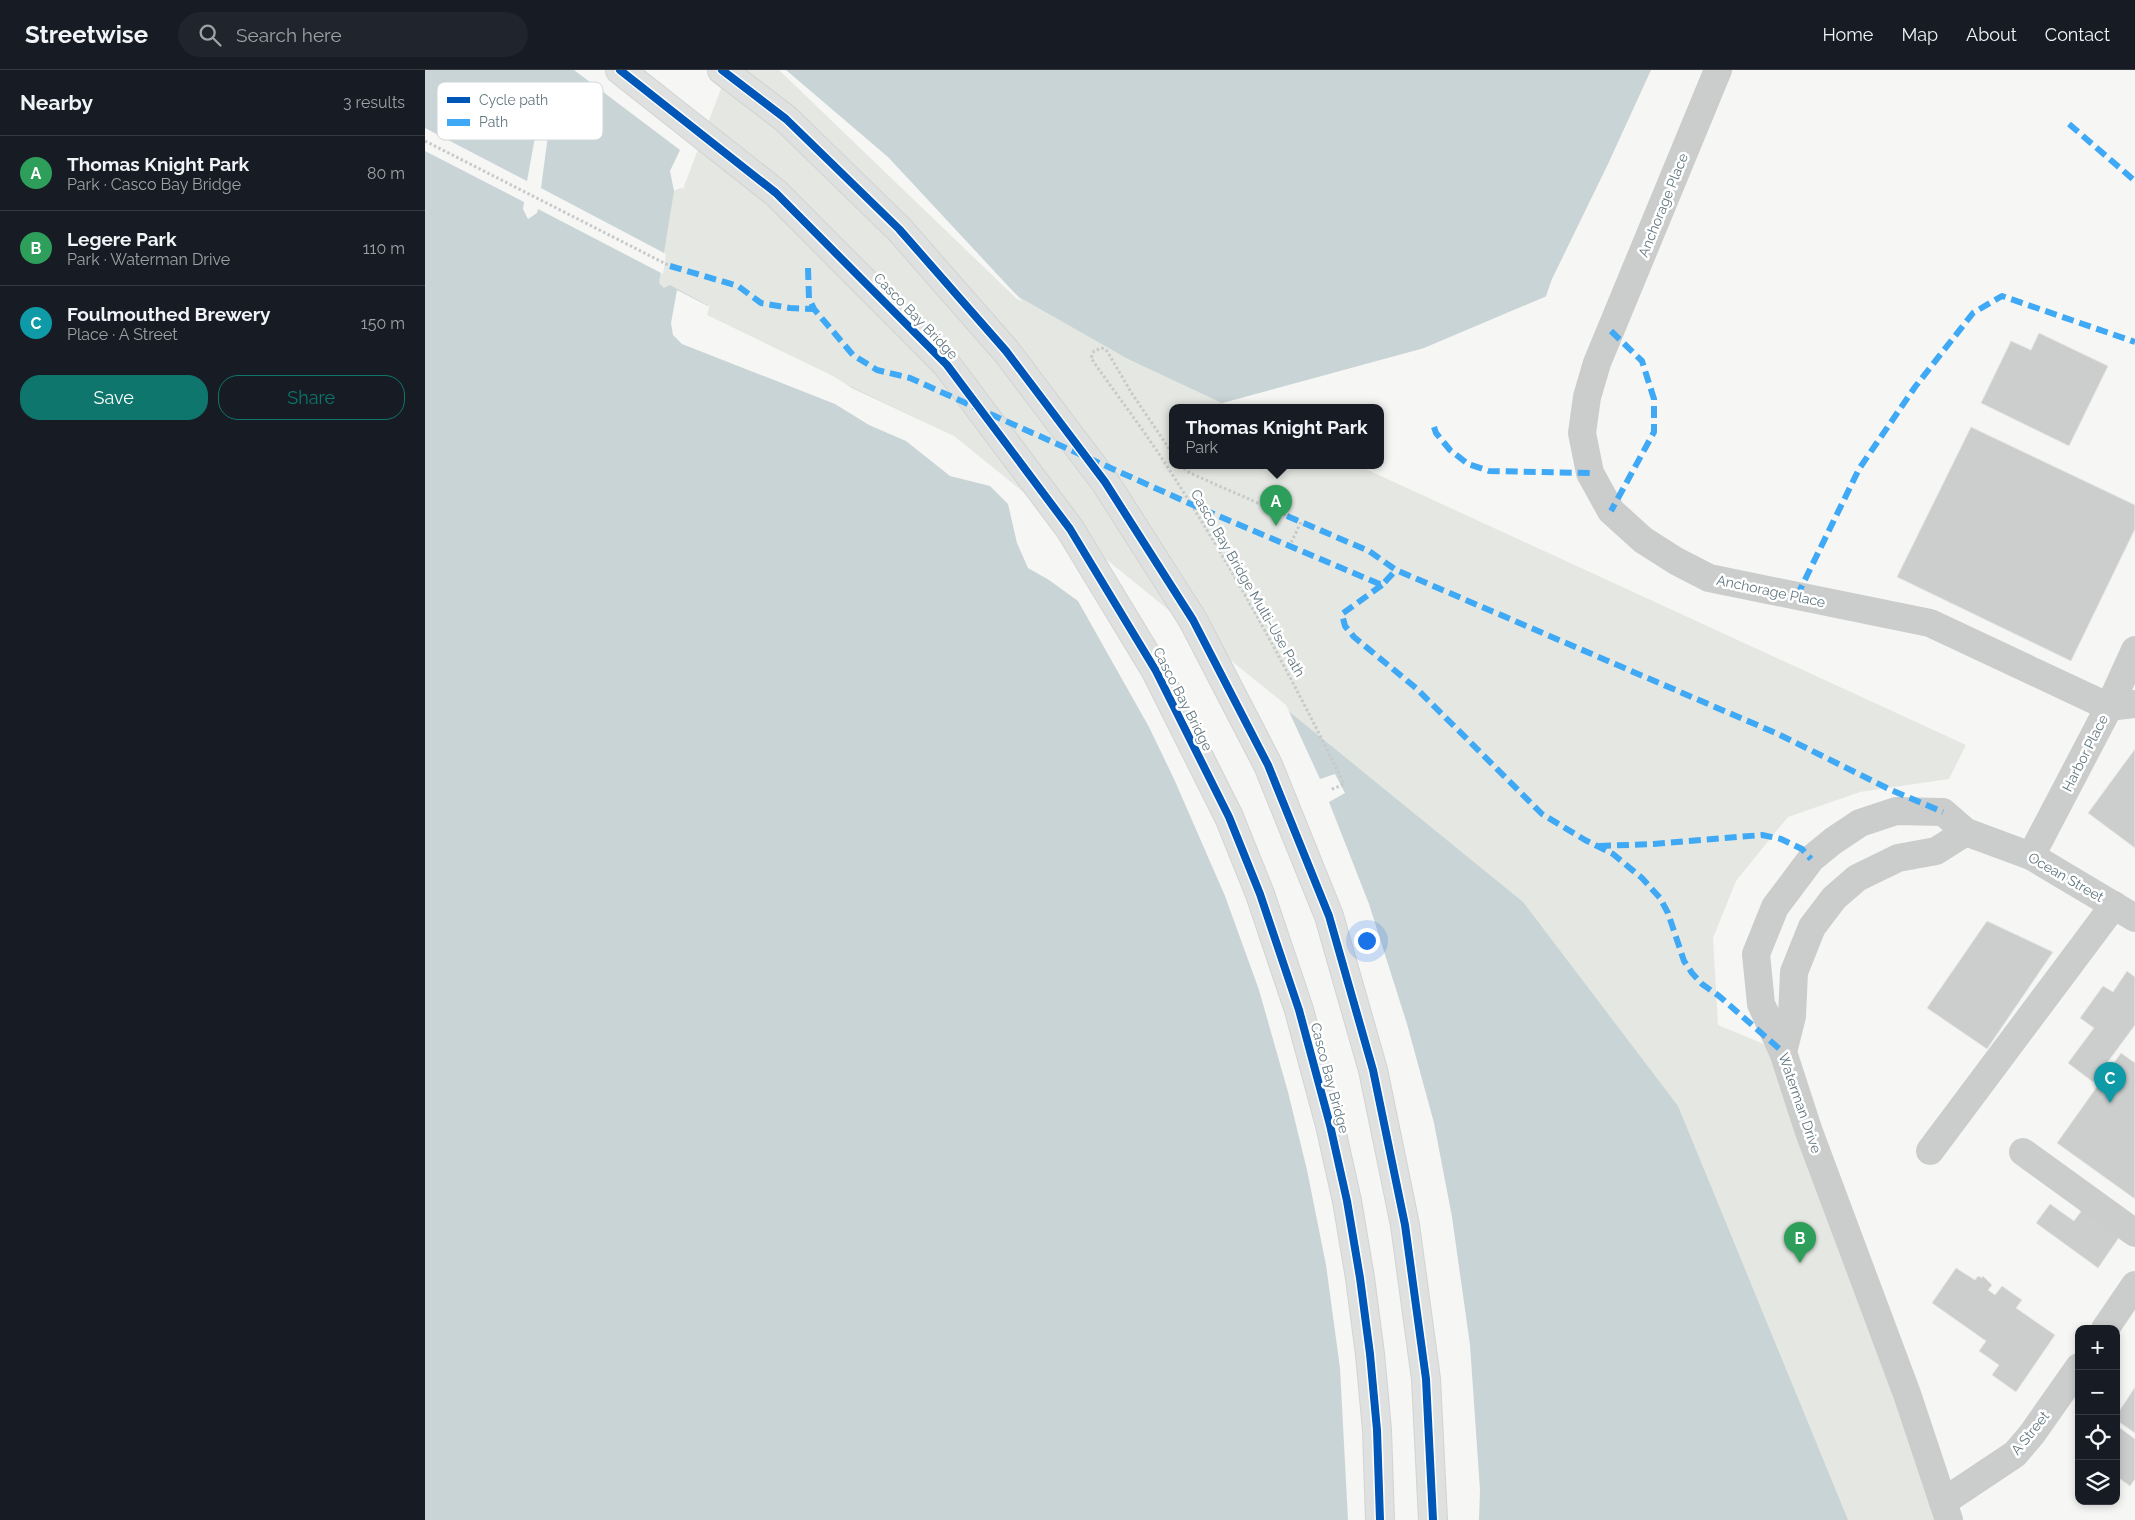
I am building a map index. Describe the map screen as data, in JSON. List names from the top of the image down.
{
  "streets": {
    "main road": ["Casco Bay Bridge"],
    "street": [
      "Anchorage Place",
      "Harbor Place",
      "Ocean Street",
      "Waterman Drive",
      "A Street"
    ],
    "path": ["Casco Bay Bridge Multi-Use Path"]
  },
  "crossings": [
    ["Anchorage Place", "Harbor Place"],
    ["Harbor Place", "Ocean Street"],
    ["Ocean Street", "Waterman Drive"],
    ["Waterman Drive", "A Street"]
  ],
  "legend": ["Cycle path", "Path"],
  "page": {
    "header": "Streetwise",
    "search": "Search here",
    "nav": [
      "Home",
      "Map",
      "About",
      "Contact"
    ],
    "heading": ["Nearby", "3 results"],
    "list": [
      {
        "mark": "A",
        "name": "Thomas Knight Park",
        "note": "Park · Casco Bay Bridge",
        "value": "80 m"
      },
      {
        "mark": "B",
        "name": "Legere Park",
        "note": "Park · Waterman Drive",
        "value": "110 m"
      },
      {
        "mark": "C",
        "name": "Foulmouthed Brewery",
        "note": "Place · A Street",
        "value": "150 m"
      }
    ],
    "buttons": ["Save", "Share"],
    "popup": ["Thomas Knight Park", "Park"],
    "pins": ["A", "C", "B"],
    "map_buttons": ["+", "−"]
  }
}
